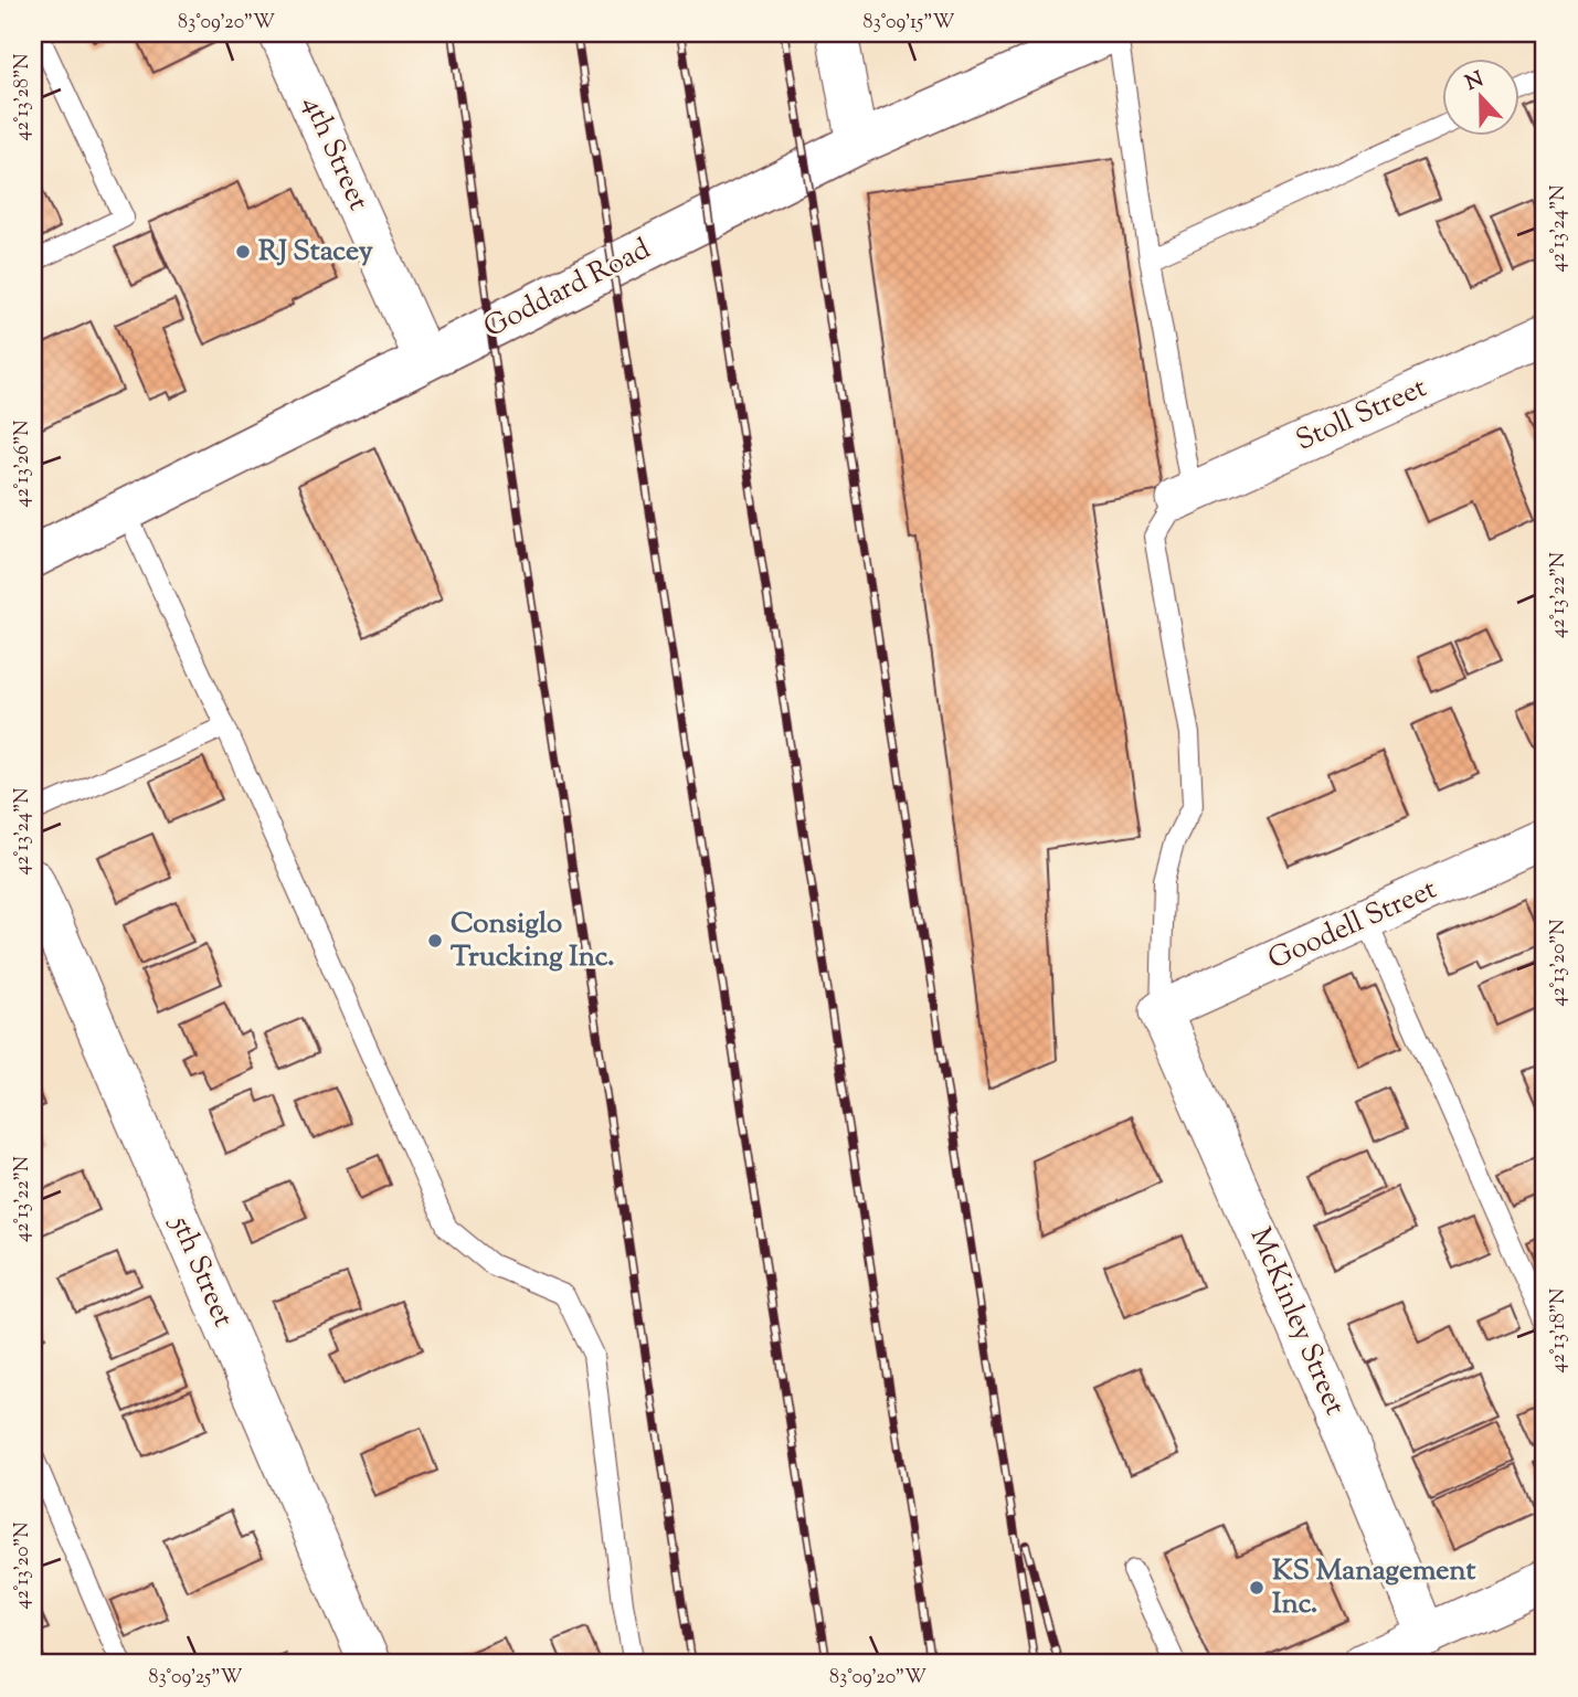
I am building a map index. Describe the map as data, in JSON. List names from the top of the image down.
{
  "streets": {
    "street": [
      "4th Street",
      "Goddard Road",
      "Stoll Street",
      "Goodell Street",
      "5th Street",
      "McKinley Street"
    ]
  },
  "crossings": [
    ["4th Street", "Goddard Road"],
    ["Goodell Street", "McKinley Street"]
  ],
  "places": ["RJ Stacey", "Consiglo Trucking Inc.", "KS Management Inc."],
  "north": "top",
  "coordinates": [
    "83°09'20\"W",
    "83°09'15\"W",
    "42°13'28\"N",
    "42°13'24\"N",
    "42°13'26\"N",
    "42°13'22\"N",
    "42°13'20\"N",
    "42°13'18\"N",
    "83°09'25\"W"
  ]
}
